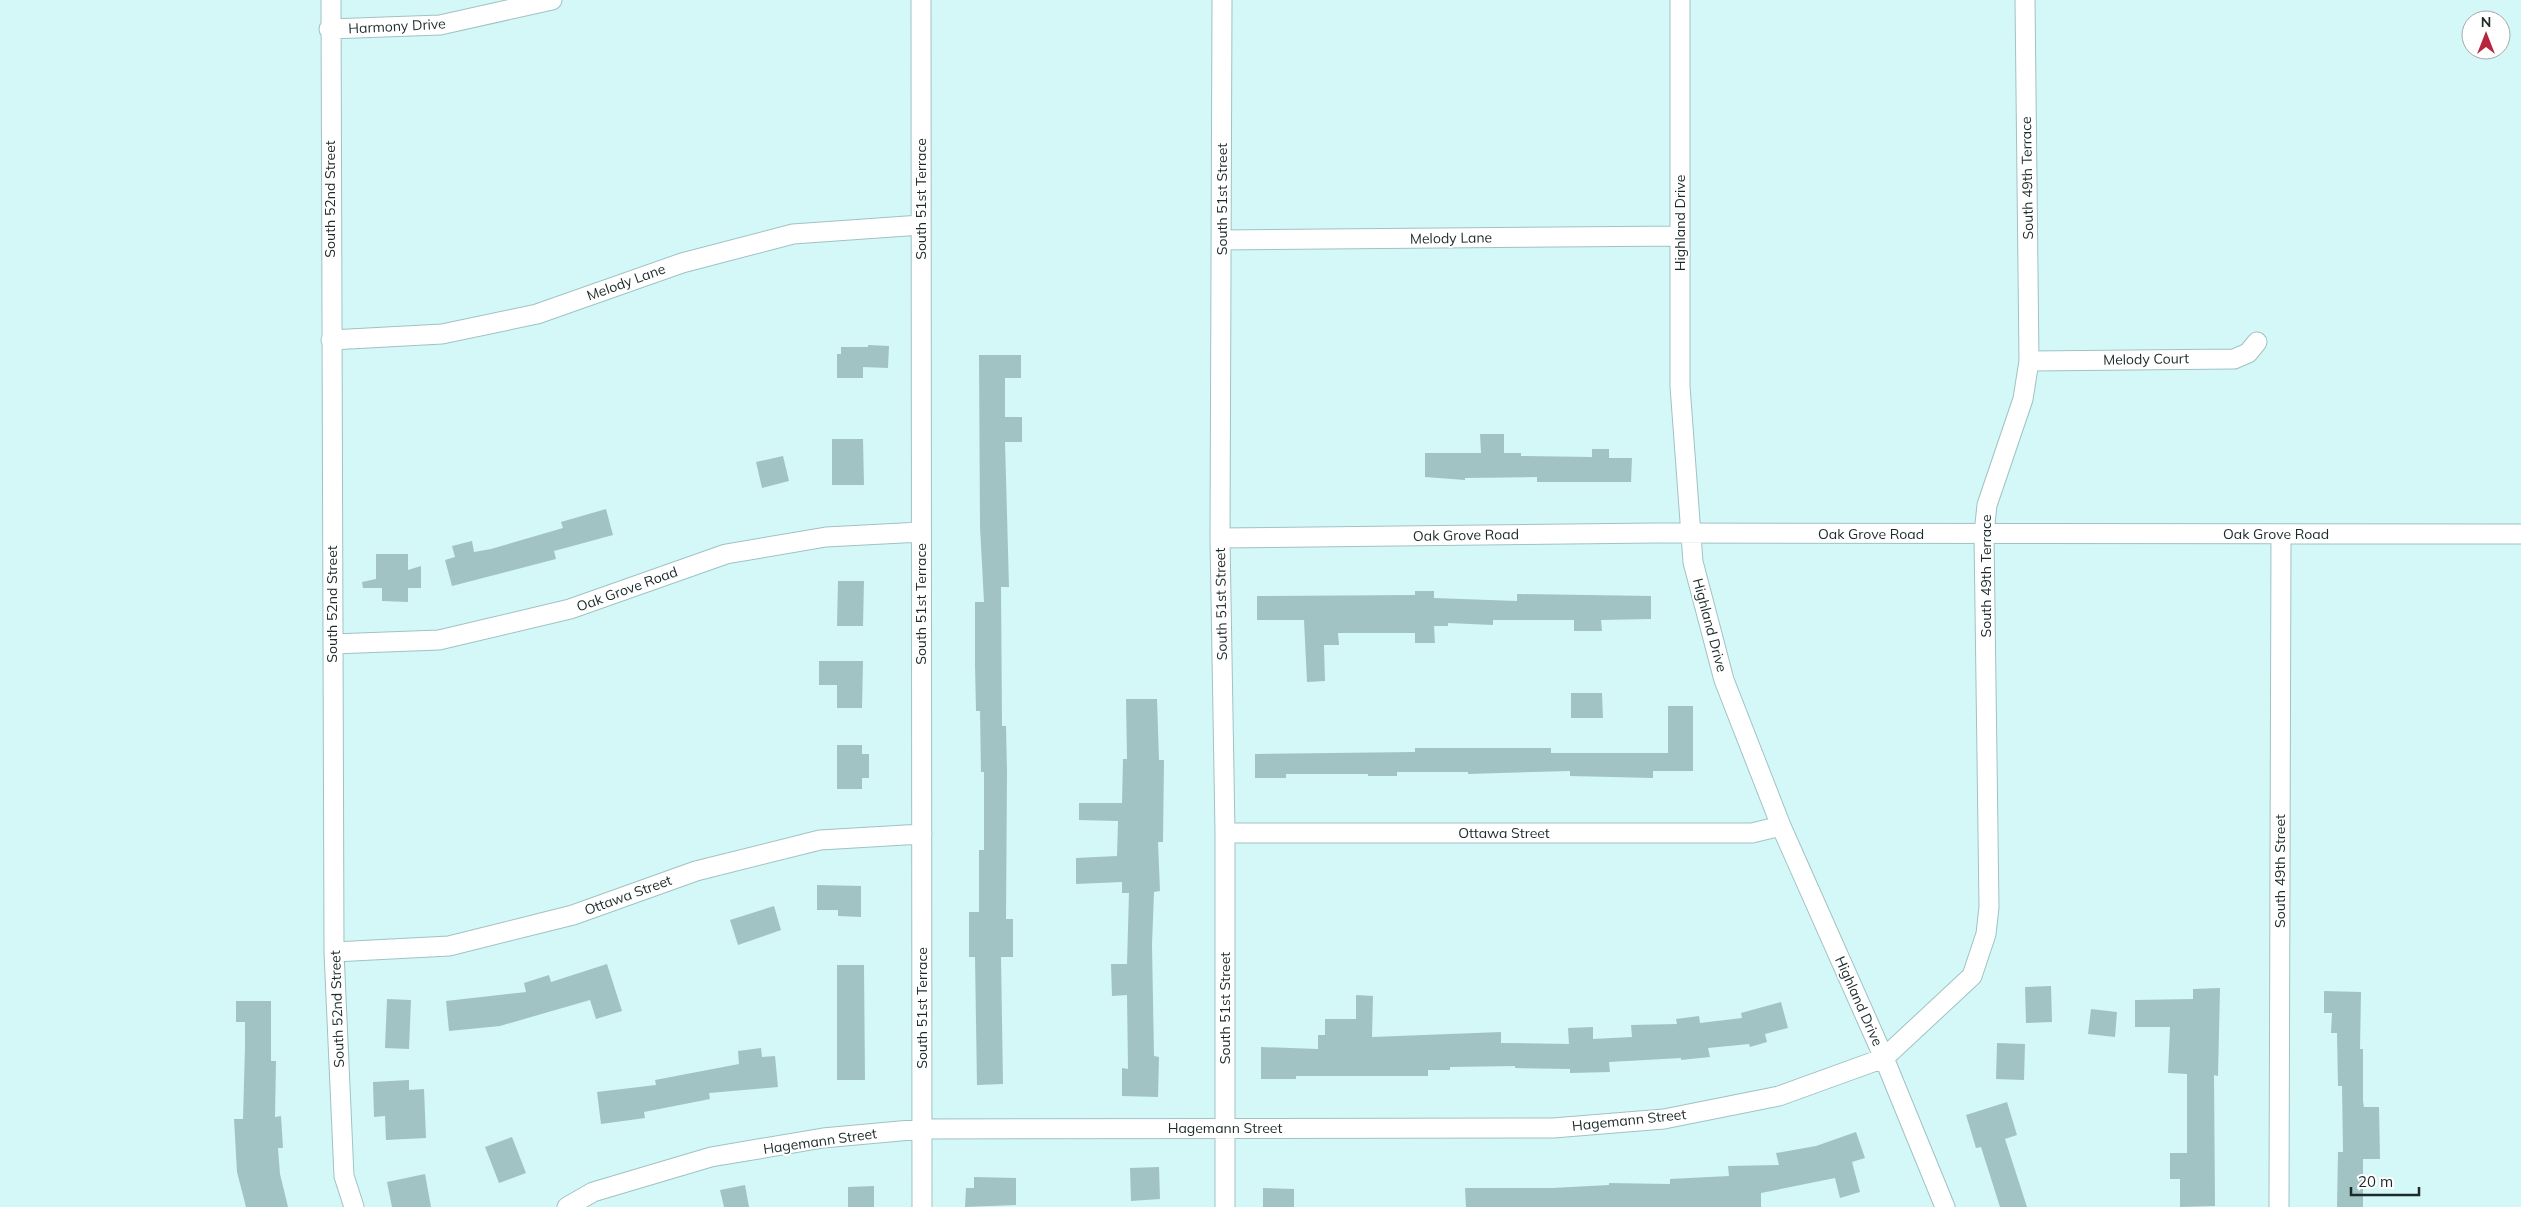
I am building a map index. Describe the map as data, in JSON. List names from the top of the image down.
{
  "streets": {
    "street": [
      "Harmony Drive",
      "South 49th Terrace",
      "South 52nd Street",
      "South 51st Terrace",
      "South 51st Street",
      "Highland Drive",
      "Melody Lane",
      "Melody Court",
      "Oak Grove Road",
      "Ottawa Street",
      "South 49th Street",
      "Hagemann Street"
    ]
  },
  "crossings": [
    ["Harmony Drive", "South 52nd Street"],
    ["South 49th Terrace", "Highland Drive"],
    ["South 49th Terrace", "Melody Court"],
    ["South 49th Terrace", "Oak Grove Road"],
    ["South 49th Terrace", "Hagemann Street"],
    ["South 52nd Street", "Melody Lane"],
    ["South 52nd Street", "Oak Grove Road"],
    ["South 52nd Street", "Ottawa Street"],
    ["South 51st Terrace", "Melody Lane"],
    ["South 51st Terrace", "Oak Grove Road"],
    ["South 51st Terrace", "Ottawa Street"],
    ["South 51st Terrace", "Hagemann Street"],
    ["South 51st Street", "Melody Lane"],
    ["South 51st Street", "Oak Grove Road"],
    ["South 51st Street", "Ottawa Street"],
    ["South 51st Street", "Hagemann Street"],
    ["Highland Drive", "Melody Lane"],
    ["Highland Drive", "Oak Grove Road"],
    ["Highland Drive", "Ottawa Street"],
    ["Highland Drive", "Hagemann Street"],
    ["Oak Grove Road", "South 49th Street"]
  ],
  "scale_bar": "20 m",
  "north": "top"
}
